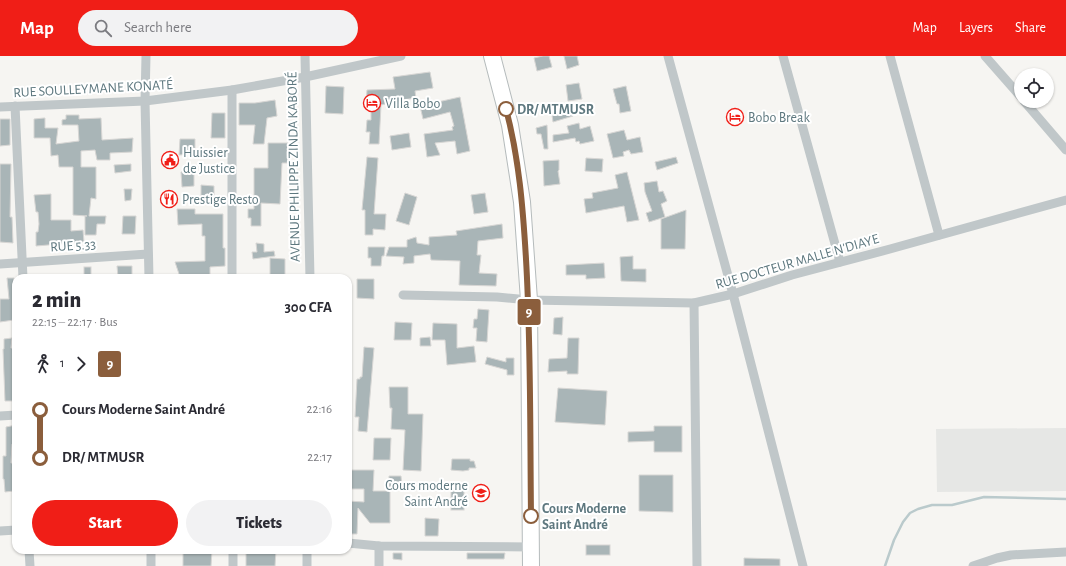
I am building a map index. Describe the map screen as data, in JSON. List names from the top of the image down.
{
  "streets": {
    "street": [
      "RUE SOULLEYMANE KONATÉ",
      "AVENUE PHILIPPE ZINDA KABORÉ",
      "RUE 5.33",
      "RUE DOCTEUR MALLE N'DIAYE"
    ]
  },
  "crossings": [
    ["RUE SOULLEYMANE KONATÉ", "AVENUE PHILIPPE ZINDA KABORÉ"]
  ],
  "places": {
    "hotel": ["Villa Bobo", "Bobo Break"],
    "other": ["DR/ MTMUSR", "Cours Moderne Saint André"],
    "public building": ["Huissier de Justice"],
    "restaurant": ["Prestige Resto"],
    "school or university": ["Cours moderne Saint André"]
  },
  "lines": ["bus line 9"],
  "page": {
    "header": "Map",
    "search": "Search here",
    "nav": ["Map", "Layers", "Share"],
    "on_map": "9",
    "heading": ["2 min", "22:15 – 22:17 · Bus", "300 CFA"],
    "legs": ["1", "9"],
    "list": [
      {
        "name": "Cours Moderne Saint André",
        "value": "22:16"
      },
      {
        "name": "DR/ MTMUSR",
        "value": "22:17"
      }
    ],
    "buttons": ["Start", "Tickets"]
  }
}
